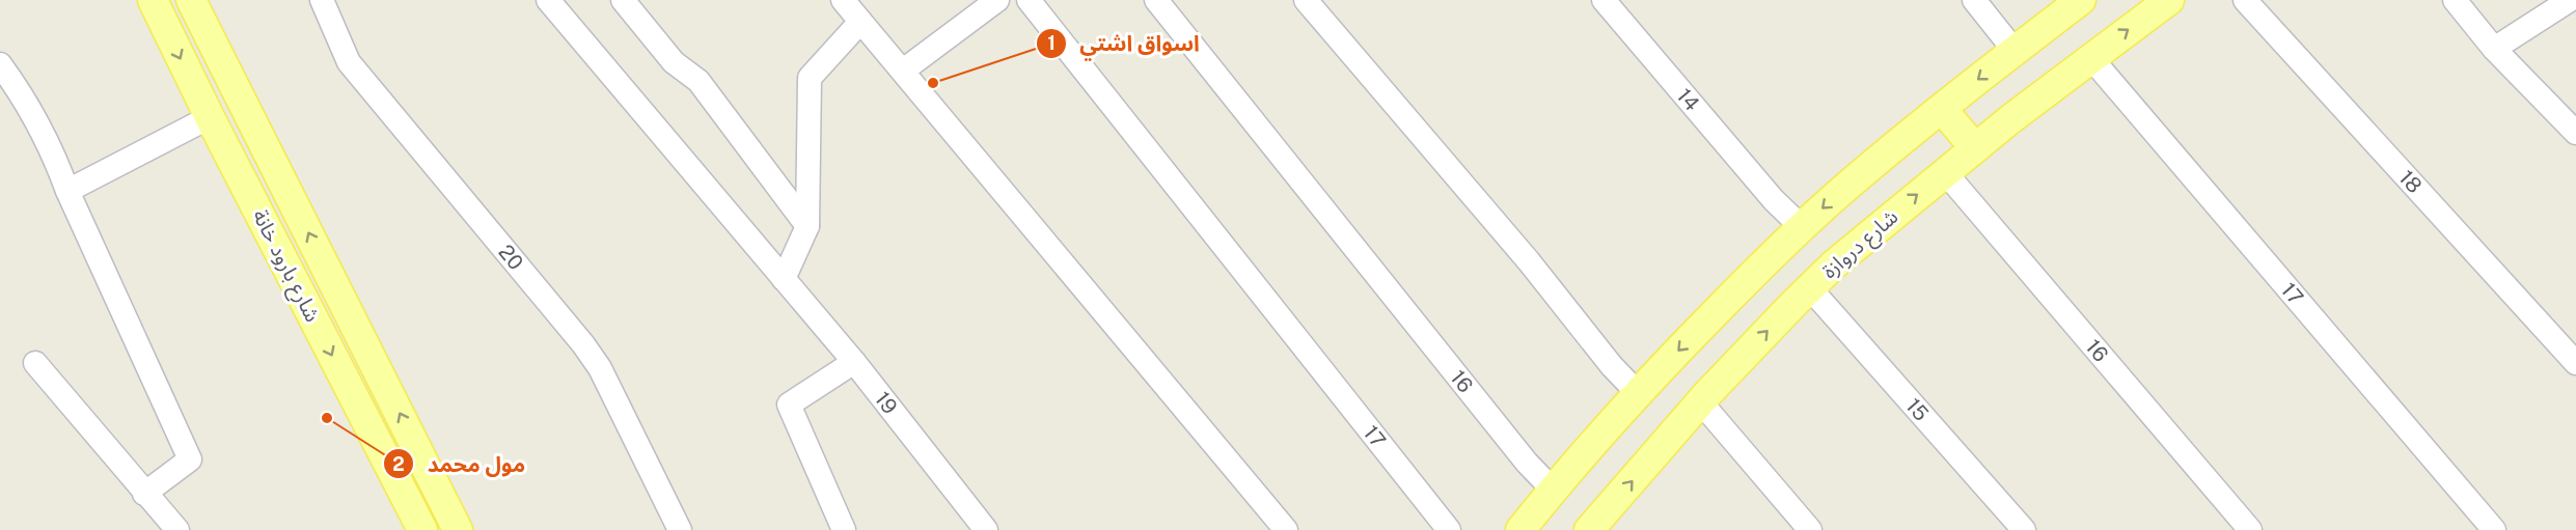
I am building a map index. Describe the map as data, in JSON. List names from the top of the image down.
{
  "streets": {
    "main road": ["شارع دروازة", "شارع بارود خانة"],
    "street": [
      "14",
      "18",
      "20",
      "17",
      "16",
      "19",
      "15"
    ]
  },
  "crossings": [
    ["شارع دروازة", "17"],
    ["شارع دروازة", "16"],
    ["شارع دروازة", "15"]
  ],
  "places": ["اسواق اشتي", "مول محمد"]
}
